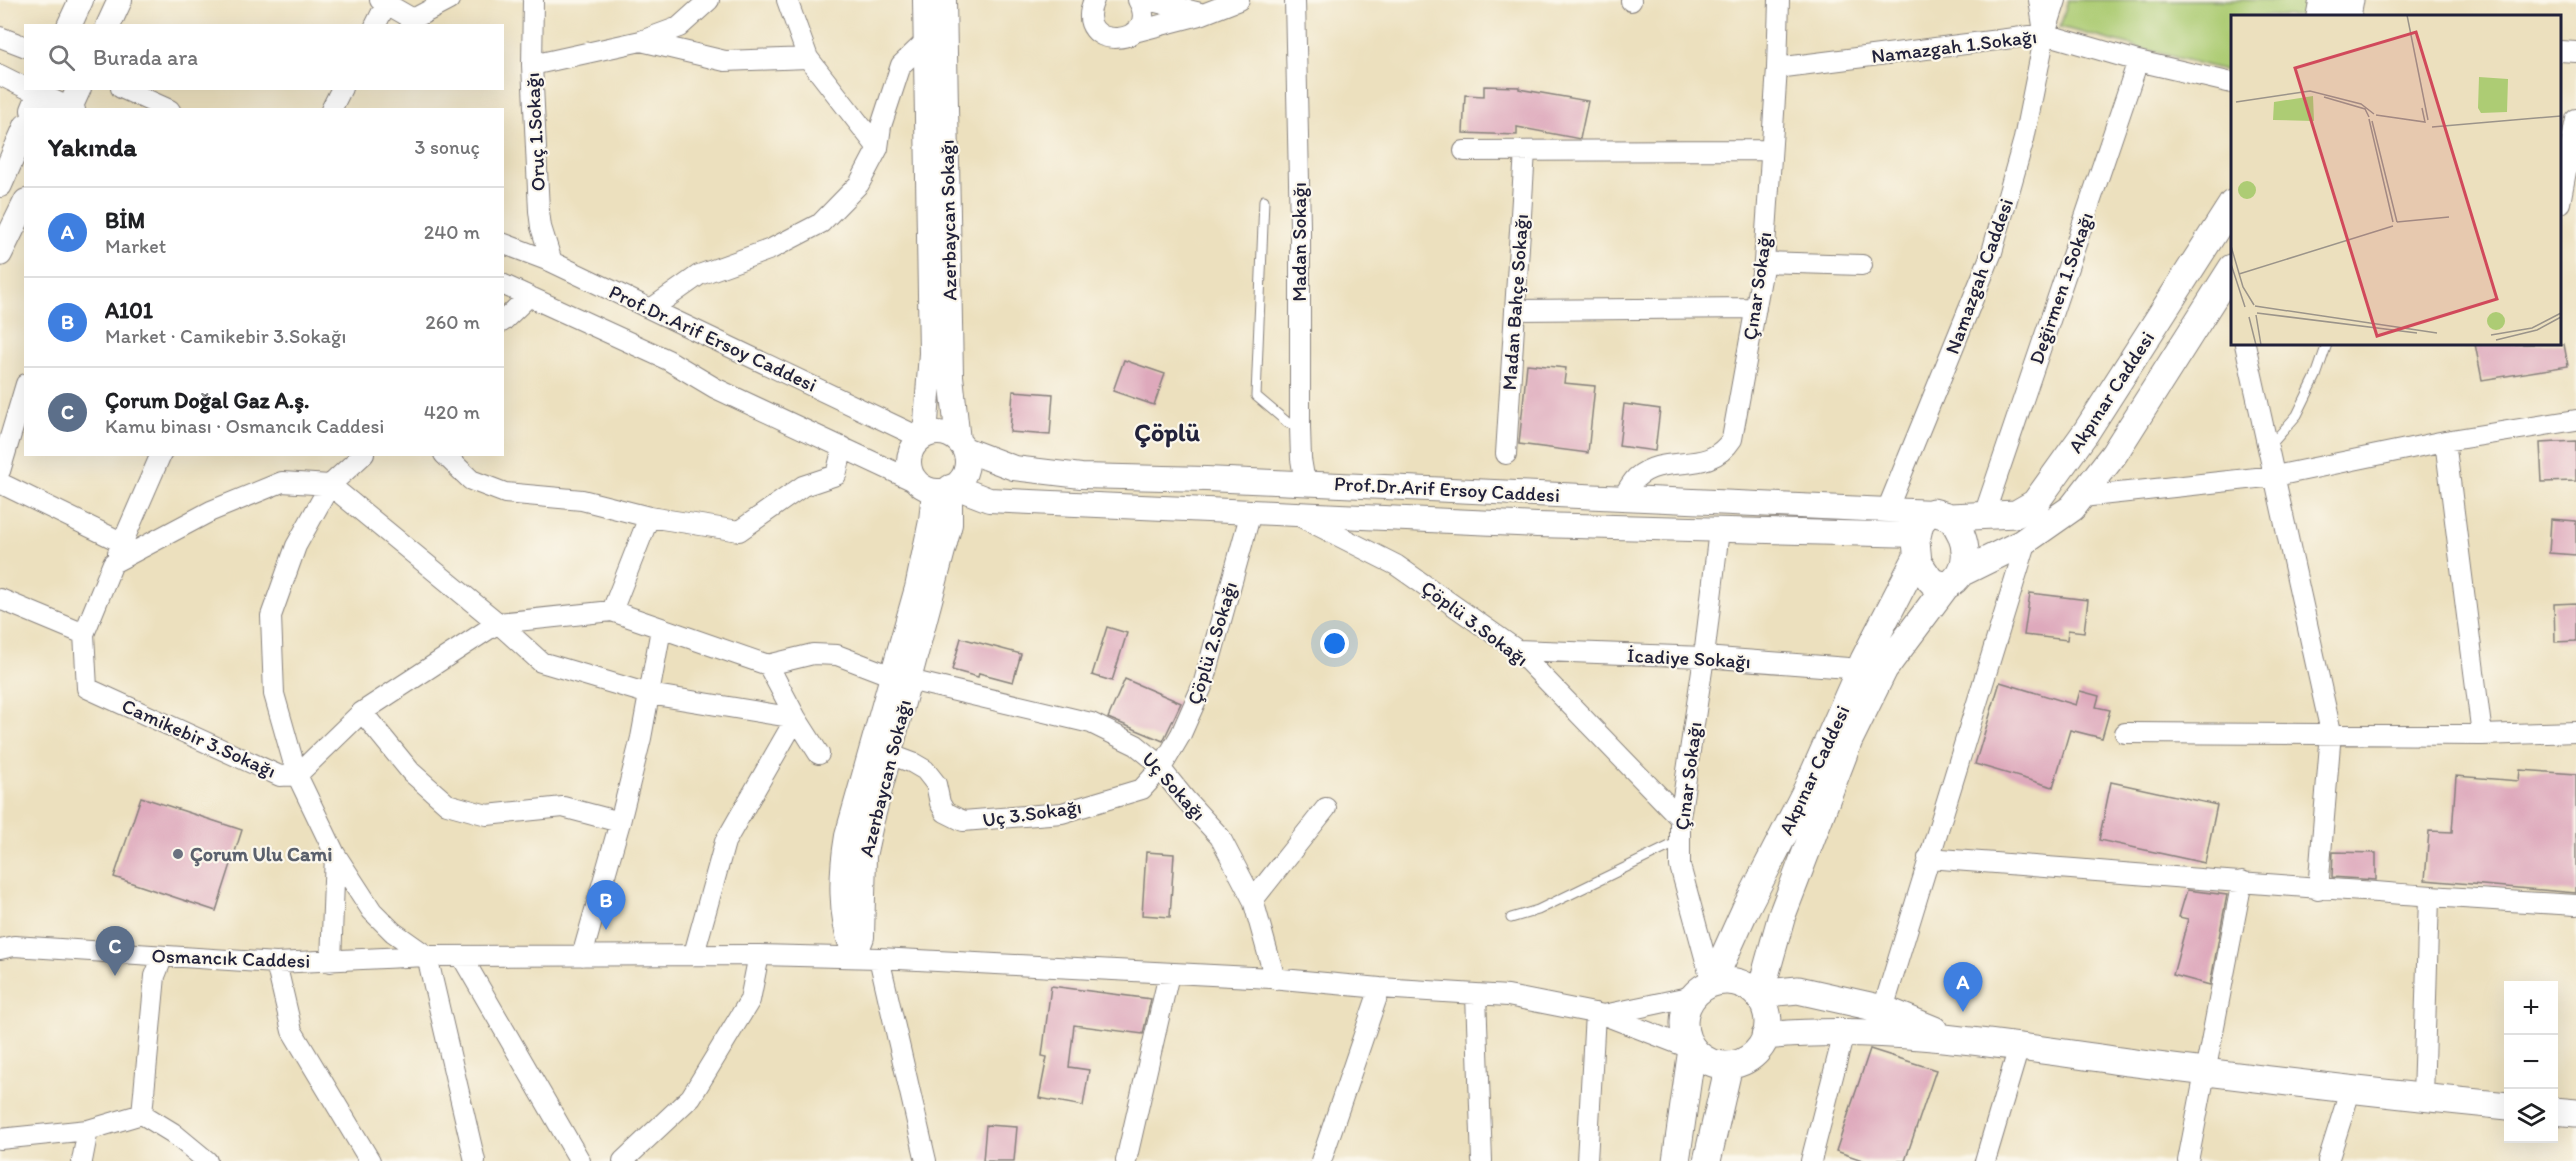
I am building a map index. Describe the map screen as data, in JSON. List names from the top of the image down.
{
  "streets": {
    "main road": ["Akpınar Caddesi"],
    "street": [
      "Namazgah 1.Sokağı",
      "Oruç 1.Sokağı",
      "Azerbaycan Sokağı",
      "Madan Sokağı",
      "Namazgah Caddesi",
      "Çınar Sokağı",
      "Değirmen 1.Sokağı",
      "Madan Bahçe Sokağı",
      "Prof.Dr.Arif Ersoy Caddesi",
      "Çöplü 3.Sokağı",
      "Çöplü 2.Sokağı",
      "İcadiye Sokağı",
      "Camikebir 3.Sokağı",
      "Uç Sokağı",
      "Uç 3.Sokağı",
      "Osmancık Caddesi"
    ]
  },
  "crossings": [
    ["Namazgah 1.Sokağı", "Namazgah Caddesi"],
    ["Namazgah 1.Sokağı", "Çınar Sokağı"],
    ["Namazgah 1.Sokağı", "Değirmen 1.Sokağı"],
    ["Oruç 1.Sokağı", "Prof.Dr.Arif Ersoy Caddesi"],
    ["Azerbaycan Sokağı", "Prof.Dr.Arif Ersoy Caddesi"],
    ["Azerbaycan Sokağı", "Uç Sokağı"],
    ["Azerbaycan Sokağı", "Uç 3.Sokağı"],
    ["Madan Sokağı", "Prof.Dr.Arif Ersoy Caddesi"],
    ["Namazgah Caddesi", "Prof.Dr.Arif Ersoy Caddesi"],
    ["Çınar Sokağı", "Prof.Dr.Arif Ersoy Caddesi"],
    ["Çınar Sokağı", "Akpınar Caddesi"],
    ["Çınar Sokağı", "Çöplü 3.Sokağı"],
    ["Çınar Sokağı", "İcadiye Sokağı"],
    ["Değirmen 1.Sokağı", "Akpınar Caddesi"],
    ["Prof.Dr.Arif Ersoy Caddesi", "Akpınar Caddesi"],
    ["Prof.Dr.Arif Ersoy Caddesi", "Çöplü 3.Sokağı"],
    ["Prof.Dr.Arif Ersoy Caddesi", "Çöplü 2.Sokağı"],
    ["Akpınar Caddesi", "İcadiye Sokağı"],
    ["Çöplü 3.Sokağı", "İcadiye Sokağı"],
    ["Çöplü 2.Sokağı", "Uç Sokağı"],
    ["Çöplü 2.Sokağı", "Uç 3.Sokağı"],
    ["Camikebir 3.Sokağı", "Osmancık Caddesi"],
    ["Uç Sokağı", "Uç 3.Sokağı"],
    ["Uç Sokağı", "Osmancık Caddesi"]
  ],
  "districts": ["Çöplü"],
  "places": ["Çorum Ulu Cami"],
  "page": {
    "search": "Burada ara",
    "heading": ["Yakında", "3 sonuç"],
    "list": [
      {
        "mark": "A",
        "name": "BİM",
        "note": "Market",
        "value": "240 m"
      },
      {
        "mark": "B",
        "name": "A101",
        "note": "Market · Camikebir 3.Sokağı",
        "value": "260 m"
      },
      {
        "mark": "C",
        "name": "Çorum Doğal Gaz A.ş.",
        "note": "Kamu binası · Osmancık Caddesi",
        "value": "420 m"
      }
    ],
    "pins": ["B", "C", "A"],
    "map_buttons": ["+", "−"]
  }
}
